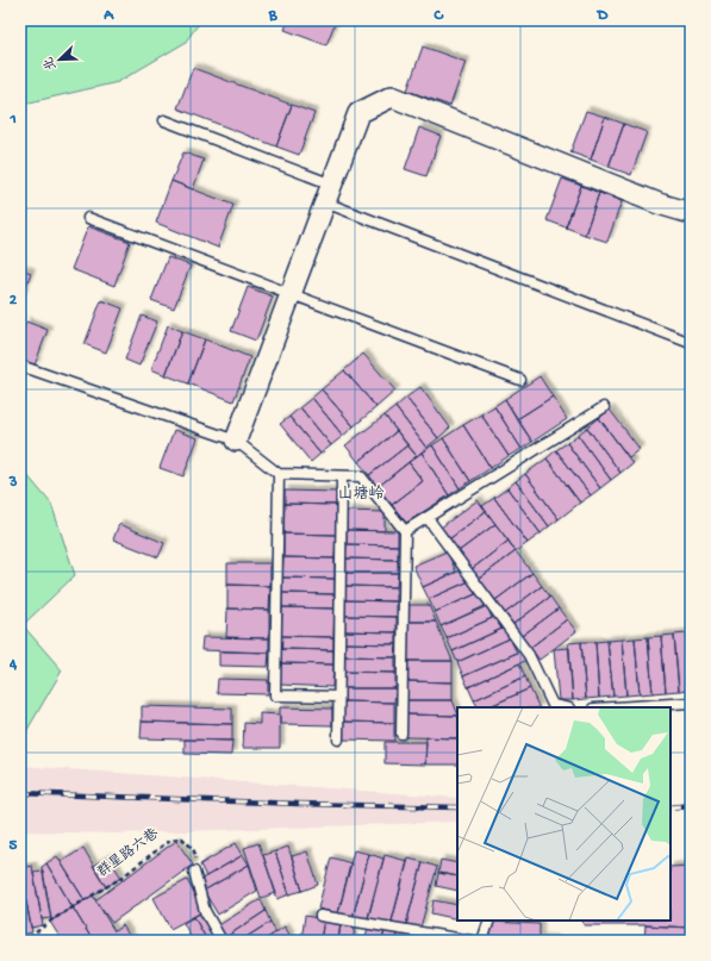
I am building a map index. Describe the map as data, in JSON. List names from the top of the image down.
{
  "streets": {
    "path": ["群星路六巷"]
  },
  "districts": ["山塘岭"],
  "north": "bottom left",
  "grid": {
    "columns": [
      "A",
      "B",
      "C",
      "D"
    ],
    "rows": [
      "1",
      "2",
      "3",
      "4",
      "5"
    ]
  }
}
